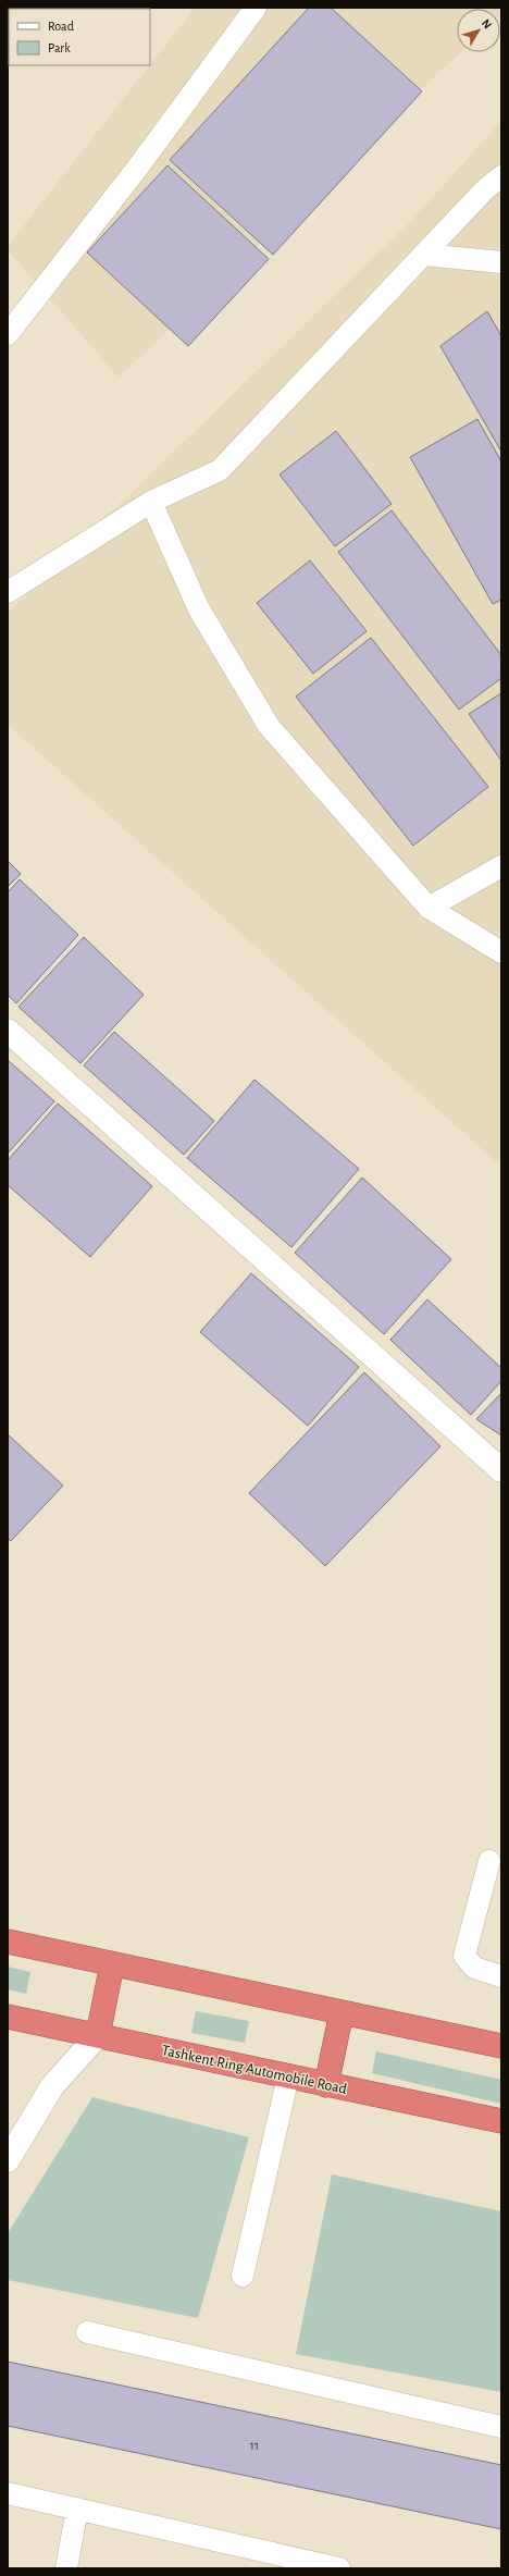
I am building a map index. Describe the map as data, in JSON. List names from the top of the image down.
{
  "streets": {
    "highway": ["Tashkent Ring Automobile Road"]
  },
  "house_numbers": ["11"],
  "legend": ["Road", "Park"],
  "north": "top right"
}
